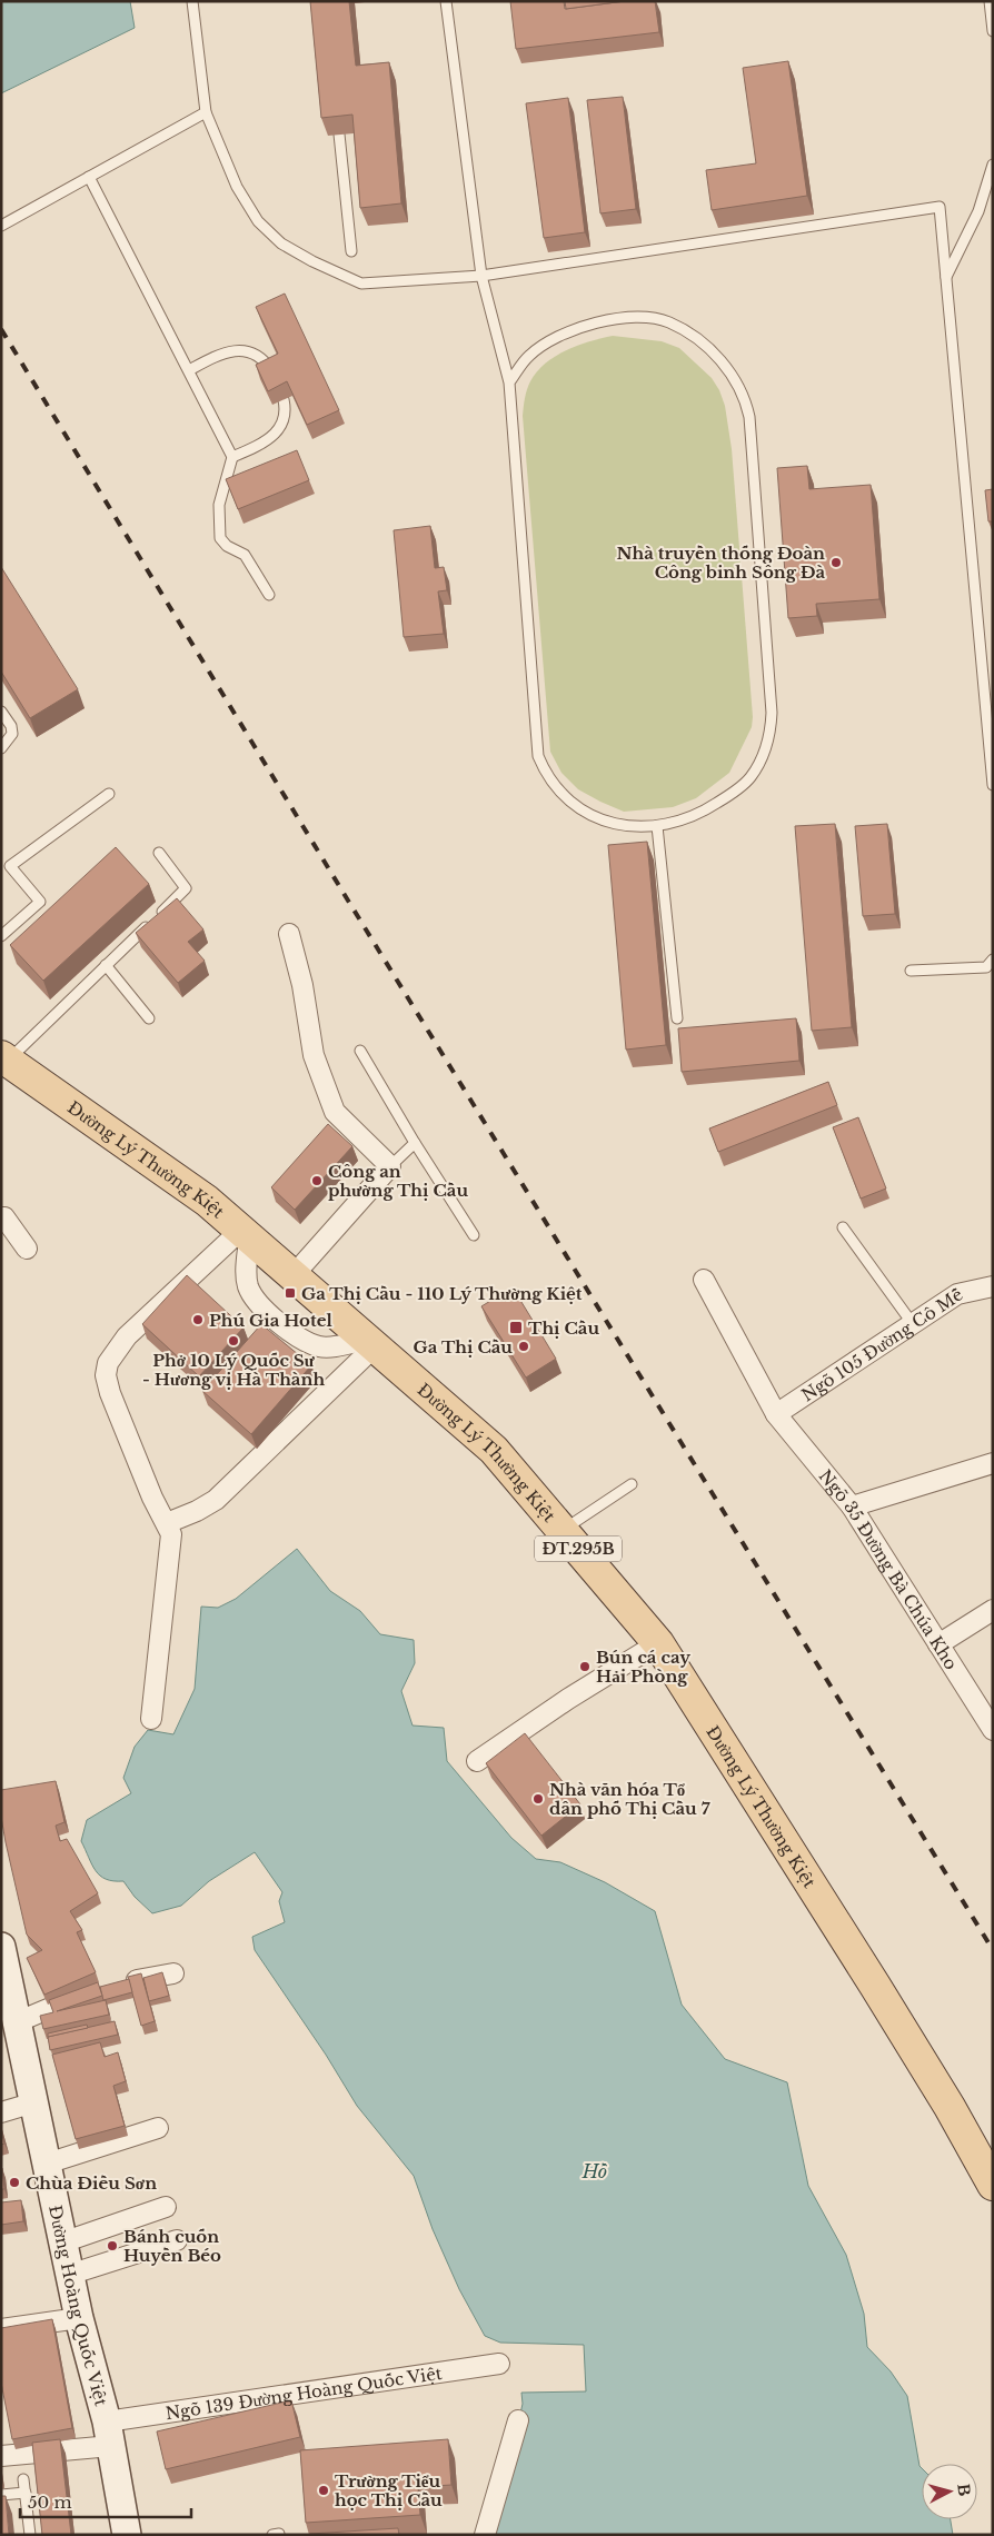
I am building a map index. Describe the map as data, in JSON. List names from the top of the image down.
{
  "streets": {
    "main road": ["Đường Lý Thường Kiệt", "ĐT.295B", "Đường Hoàng Quốc Việt"],
    "street": ["Ngõ 105 Đường Cô Mễ", "Ngõ 35 Đường Bà Chúa Kho", "Ngõ 139 Đường Hoàng Quốc Việt"]
  },
  "crossings": [
    ["Ngõ 105 Đường Cô Mễ", "Ngõ 35 Đường Bà Chúa Kho"],
    ["Đường Hoàng Quốc Việt", "Ngõ 139 Đường Hoàng Quốc Việt"]
  ],
  "water": ["Hồ"],
  "places": {
    "other": [
      "Nhà truyền thống Đoàn Công binh Sông Đà",
      "Công an phường Thị Cầu",
      "Phú Gia Hotel",
      "Phở 10 Lý Quốc Sư - Hương vị Hà Thành",
      "Ga Thị Cầu",
      "Bún cá cay Hải Phòng",
      "Nhà văn hóa Tổ dân phố Thị Cầu 7",
      "Chùa Điều Sơn",
      "Bánh cuốn Huyền Béo",
      "Trường Tiểu học Thị Cầu"
    ],
    "transit": ["Ga Thị Cầu - 110 Lý Thường Kiệt", "Thị Cầu"]
  },
  "scale_bar": "50 m",
  "north": "right"
}
